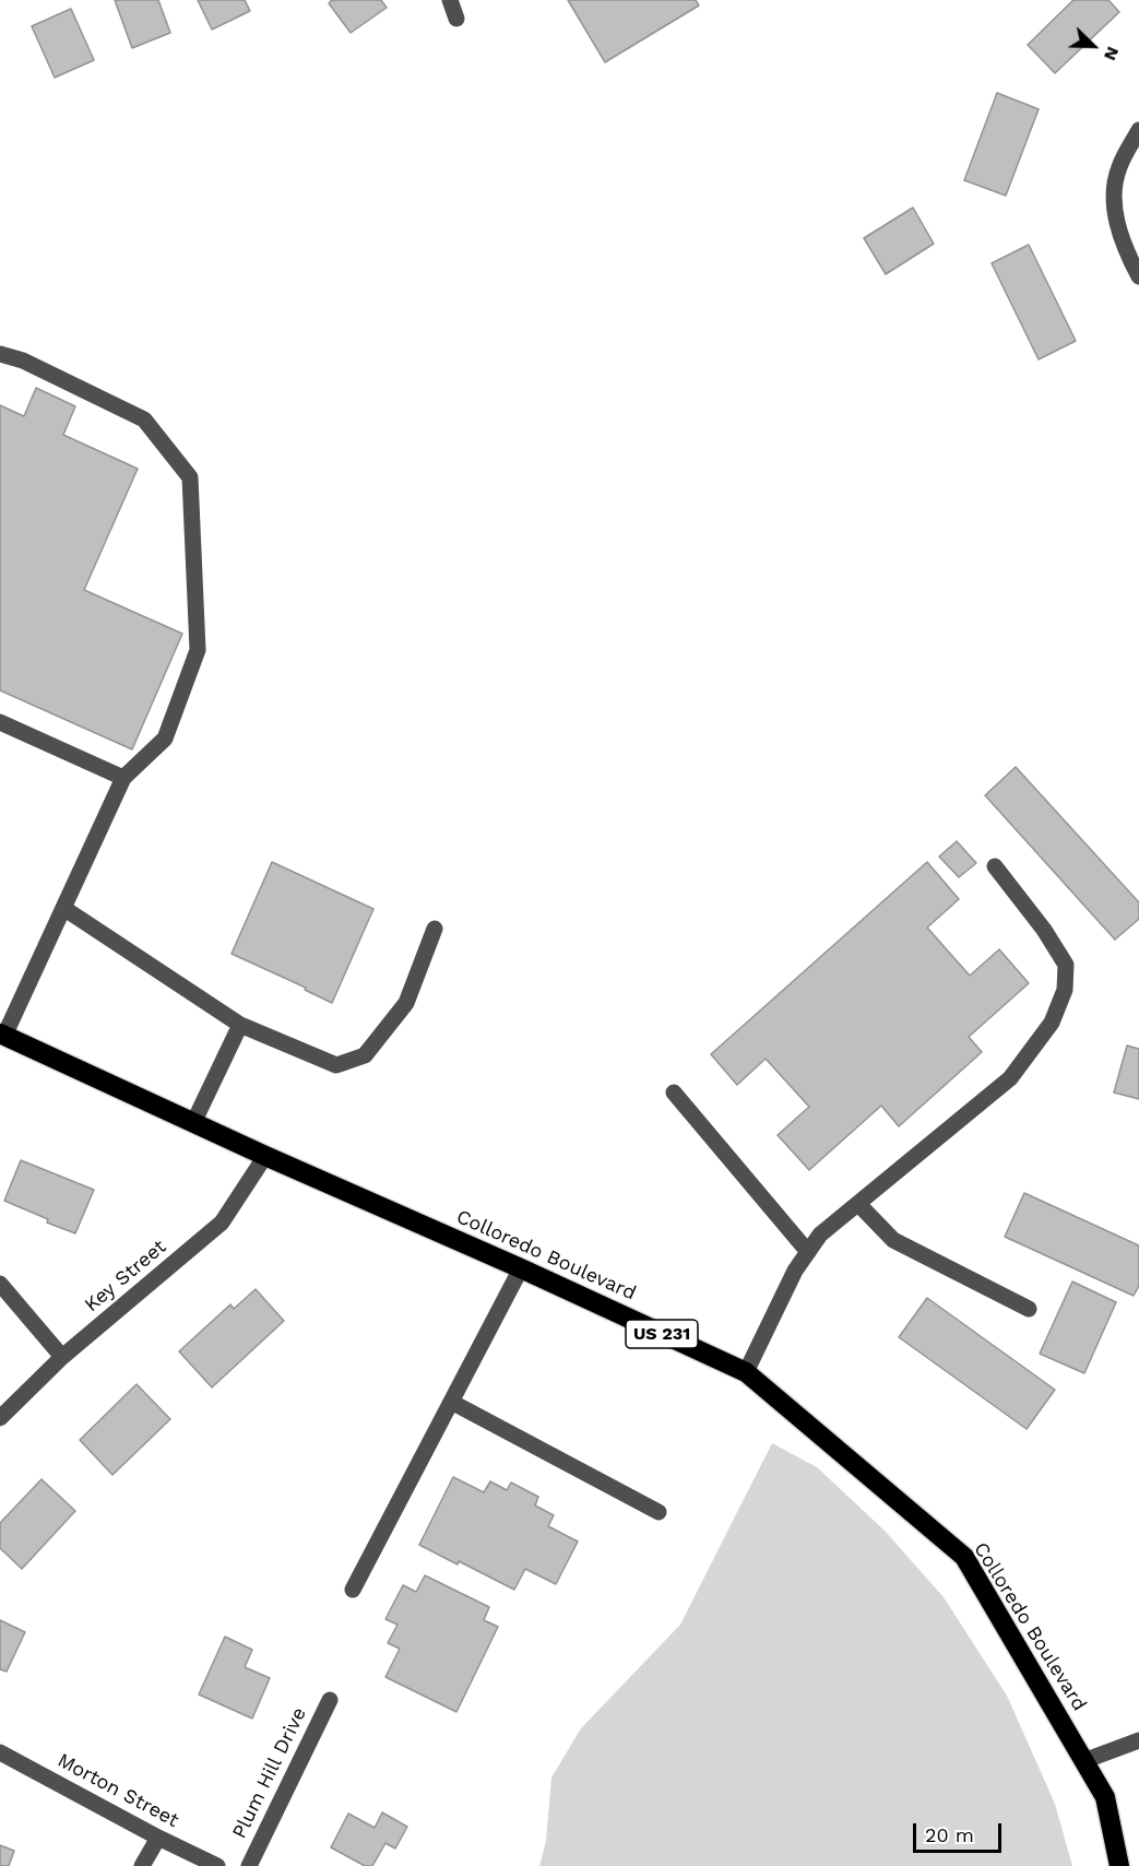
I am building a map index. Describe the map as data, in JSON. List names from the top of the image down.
{
  "streets": {
    "highway": ["Colloredo Boulevard", "US 231"],
    "street": ["Key Street", "Plum Hill Drive", "Morton Street"]
  },
  "crossings": [
    ["Colloredo Boulevard", "Key Street"]
  ],
  "scale_bar": "20 m",
  "north": "bottom right"
}
